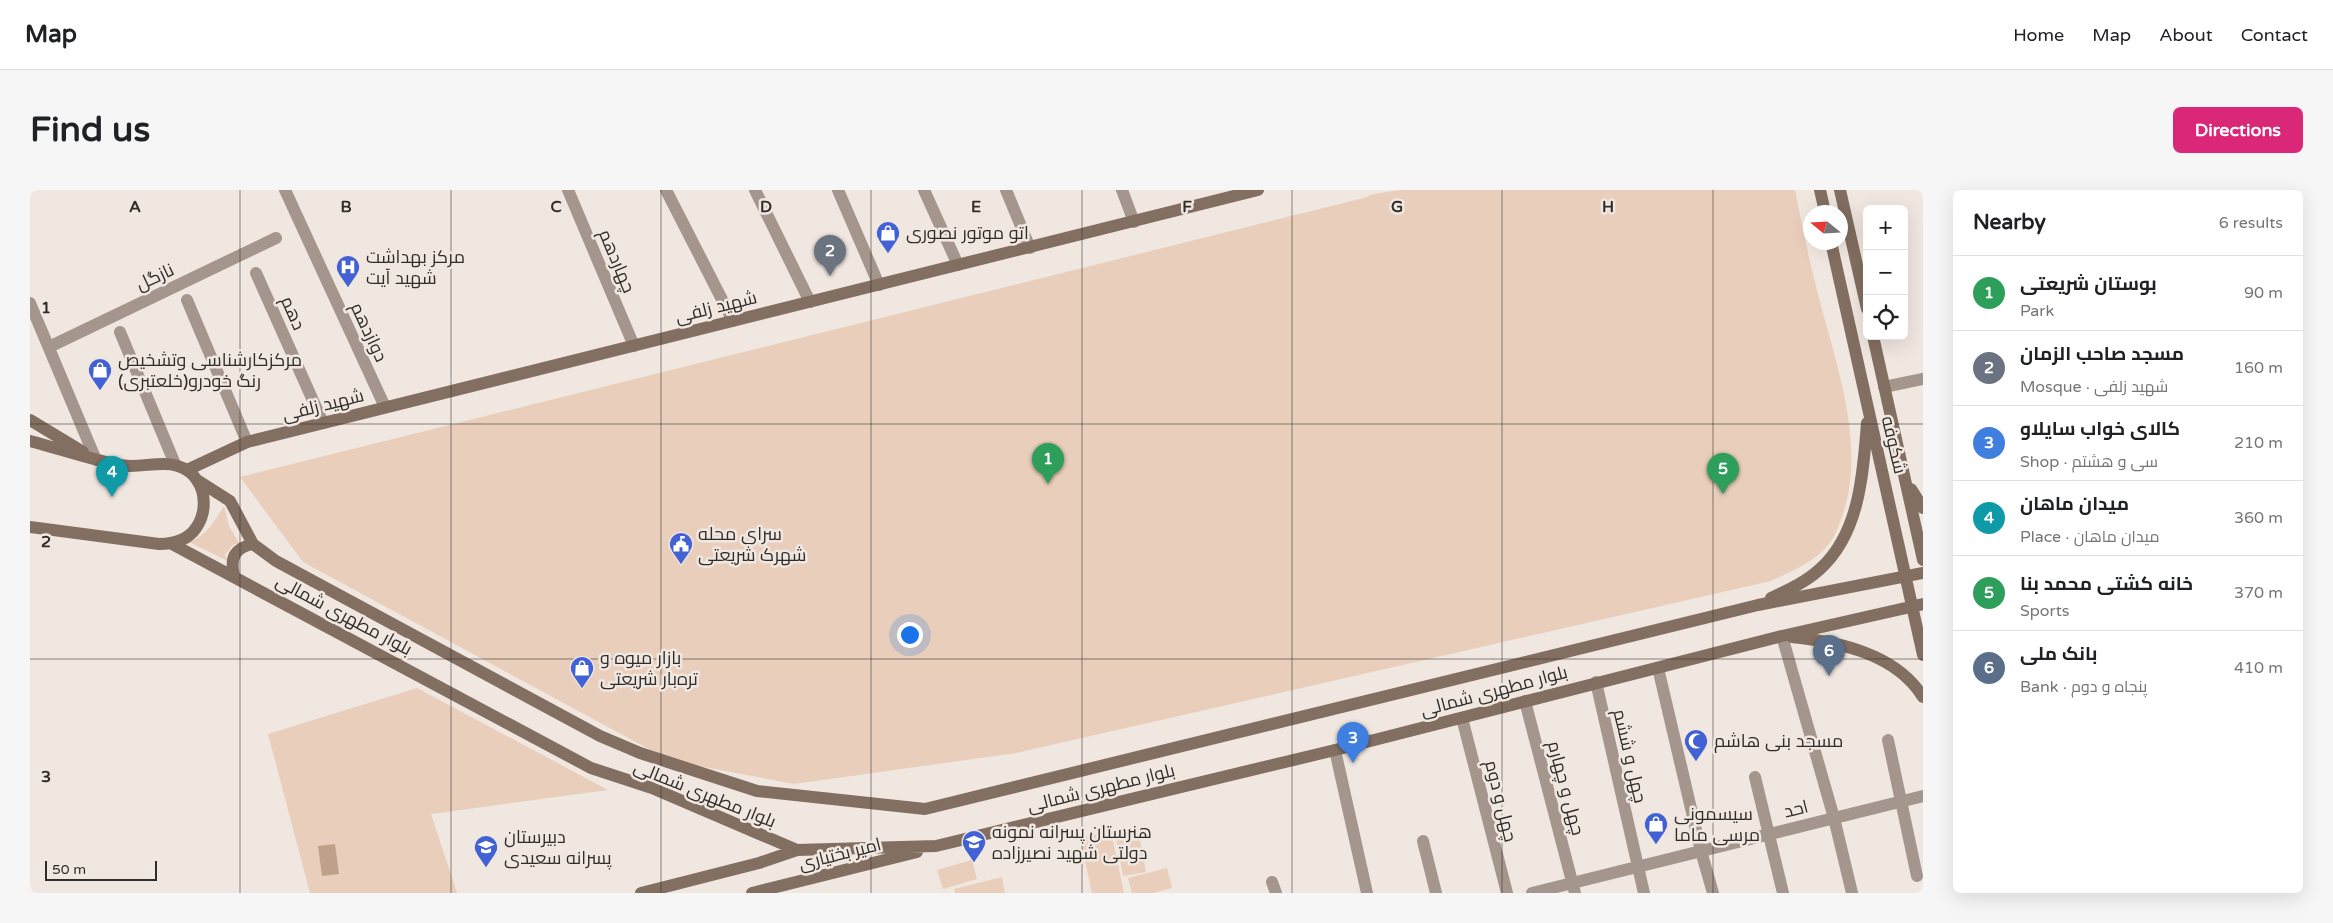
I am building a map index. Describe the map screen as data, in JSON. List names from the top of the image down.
{
  "streets": {
    "main road": [
      "شهید زلفی",
      "شکوفه",
      "بلوار مطهری شمالی",
      "امیر بختیاری"
    ],
    "street": [
      "چهاردهم",
      "نازگل",
      "دهم",
      "دوازدهم",
      "چهل و ششم",
      "چهل و چهارم",
      "چهل و دوم",
      "احد"
    ]
  },
  "crossings": [
    ["چهاردهم", "شهید زلفی"],
    ["شهید زلفی", "دهم"],
    ["شهید زلفی", "دوازدهم"],
    ["شهید زلفی", "بلوار مطهری شمالی"],
    ["شکوفه", "بلوار مطهری شمالی"],
    ["بلوار مطهری شمالی", "چهل و ششم"],
    ["بلوار مطهری شمالی", "چهل و چهارم"],
    ["بلوار مطهری شمالی", "چهل و دوم"],
    ["بلوار مطهری شمالی", "امیر بختیاری"],
    ["چهل و ششم", "احد"],
    ["چهل و چهارم", "احد"]
  ],
  "places": {
    "shop": [
      "اتو موتور نصوری",
      "مرکزکارشناسی وتشخیص رنگ خودرو(خلعتبری)",
      "بازار میوه و تره‌بار شریعتی",
      "سیسمونی مرسی ماما"
    ],
    "hospital": ["مرکز بهداشت شهید آیت"],
    "public building": ["سرای محله شهرک شریعتی"],
    "mosque": ["مسجد بنی هاشم"],
    "school or university": ["هنرستان پسرانه نمونه دولتی شهید نصیرزاده", "دبیرستان پسرانه سعیدی"]
  },
  "scale_bar": "50 m",
  "north": "left",
  "page": {
    "header": "Map",
    "nav": [
      "Home",
      "Map",
      "About",
      "Contact"
    ],
    "buttons": "Directions",
    "title": "Find us",
    "heading": ["Nearby", "6 results"],
    "map_buttons": ["+", "−"],
    "pins": [
      "2",
      "1",
      "5",
      "4",
      "6",
      "3"
    ],
    "list": [
      {
        "mark": "1",
        "name": "بوستان شریعتی",
        "note": "Park",
        "value": "90 m"
      },
      {
        "mark": "2",
        "name": "مسجد صاحب الزمان",
        "note": "Mosque · شهید زلفی",
        "value": "160 m"
      },
      {
        "mark": "3",
        "name": "کالای خواب سایلاو",
        "note": "Shop · سی و هشتم",
        "value": "210 m"
      },
      {
        "mark": "4",
        "name": "میدان ماهان",
        "note": "Place · میدان ماهان",
        "value": "360 m"
      },
      {
        "mark": "5",
        "name": "خانه کشتی محمد بنا",
        "note": "Sports",
        "value": "370 m"
      },
      {
        "mark": "6",
        "name": "بانک ملی",
        "note": "Bank · پنجاه و دوم",
        "value": "410 m"
      }
    ],
    "scale": "50 m"
  },
  "grid": {
    "columns": [
      "A",
      "B",
      "C",
      "D",
      "E",
      "F",
      "G",
      "H"
    ],
    "rows": ["1", "2", "3"]
  }
}
